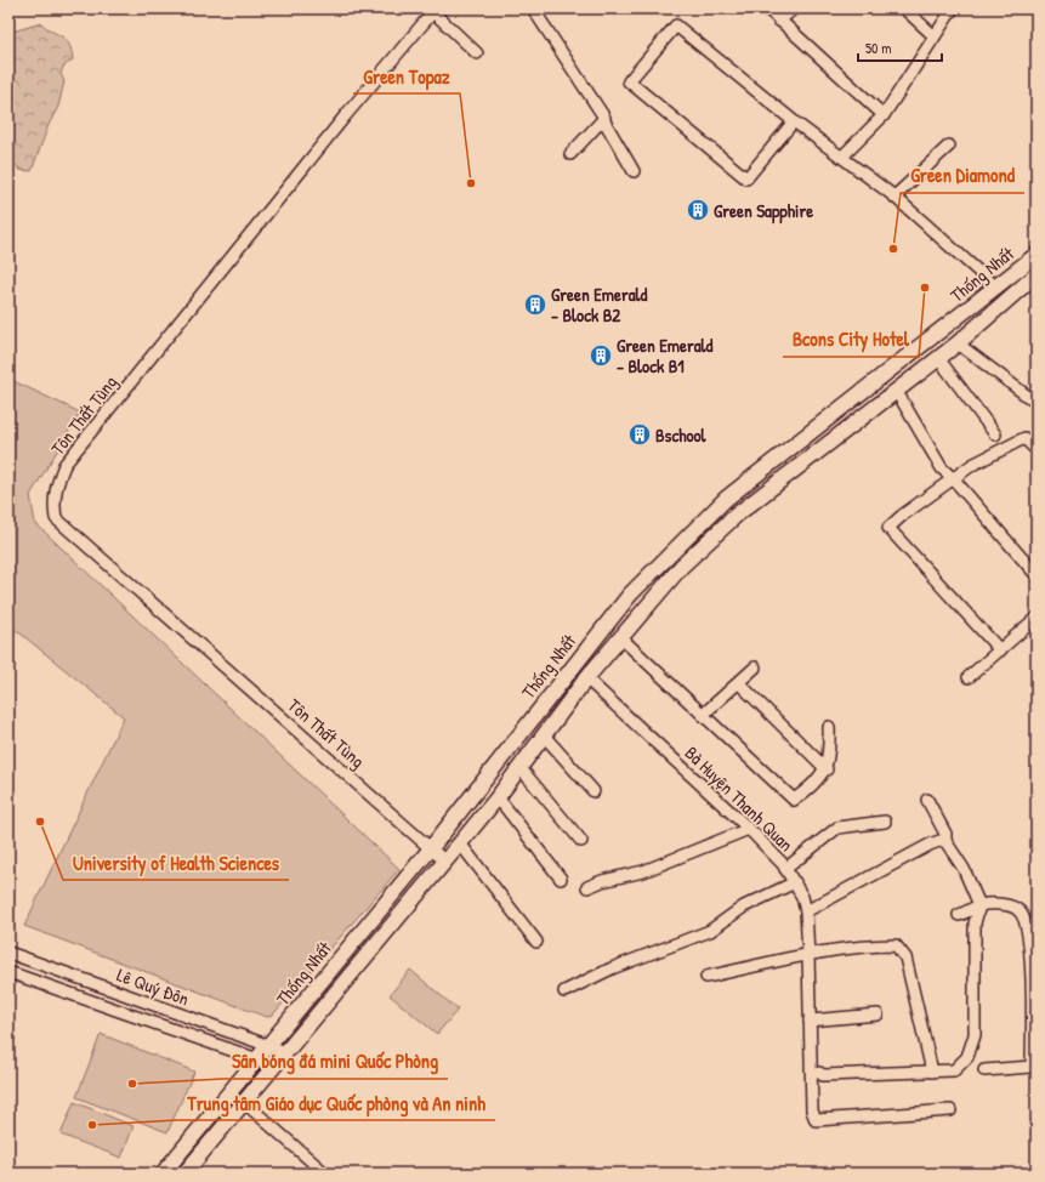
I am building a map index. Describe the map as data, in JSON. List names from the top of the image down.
{
  "streets": {
    "main road": ["Thống Nhất"],
    "street": ["Tôn Thất Tùng", "Bà Huyện Thanh Quan", "Lê Quý Đôn"]
  },
  "crossings": [
    ["Thống Nhất", "Tôn Thất Tùng"],
    ["Thống Nhất", "Bà Huyện Thanh Quan"],
    ["Thống Nhất", "Lê Quý Đôn"]
  ],
  "places": {
    "other": [
      "Green Topaz",
      "Green Diamond",
      "Bcons City Hotel",
      "University of Health Sciences",
      "Sân bóng đá mini Quốc Phòng",
      "Trung tâm Giáo dục Quốc phòng và An ninh"
    ],
    "building": [
      "Green Sapphire",
      "Green Emerald - Block B2",
      "Green Emerald - Block B1",
      "Bschool"
    ]
  },
  "scale_bar": "50 m"
}
